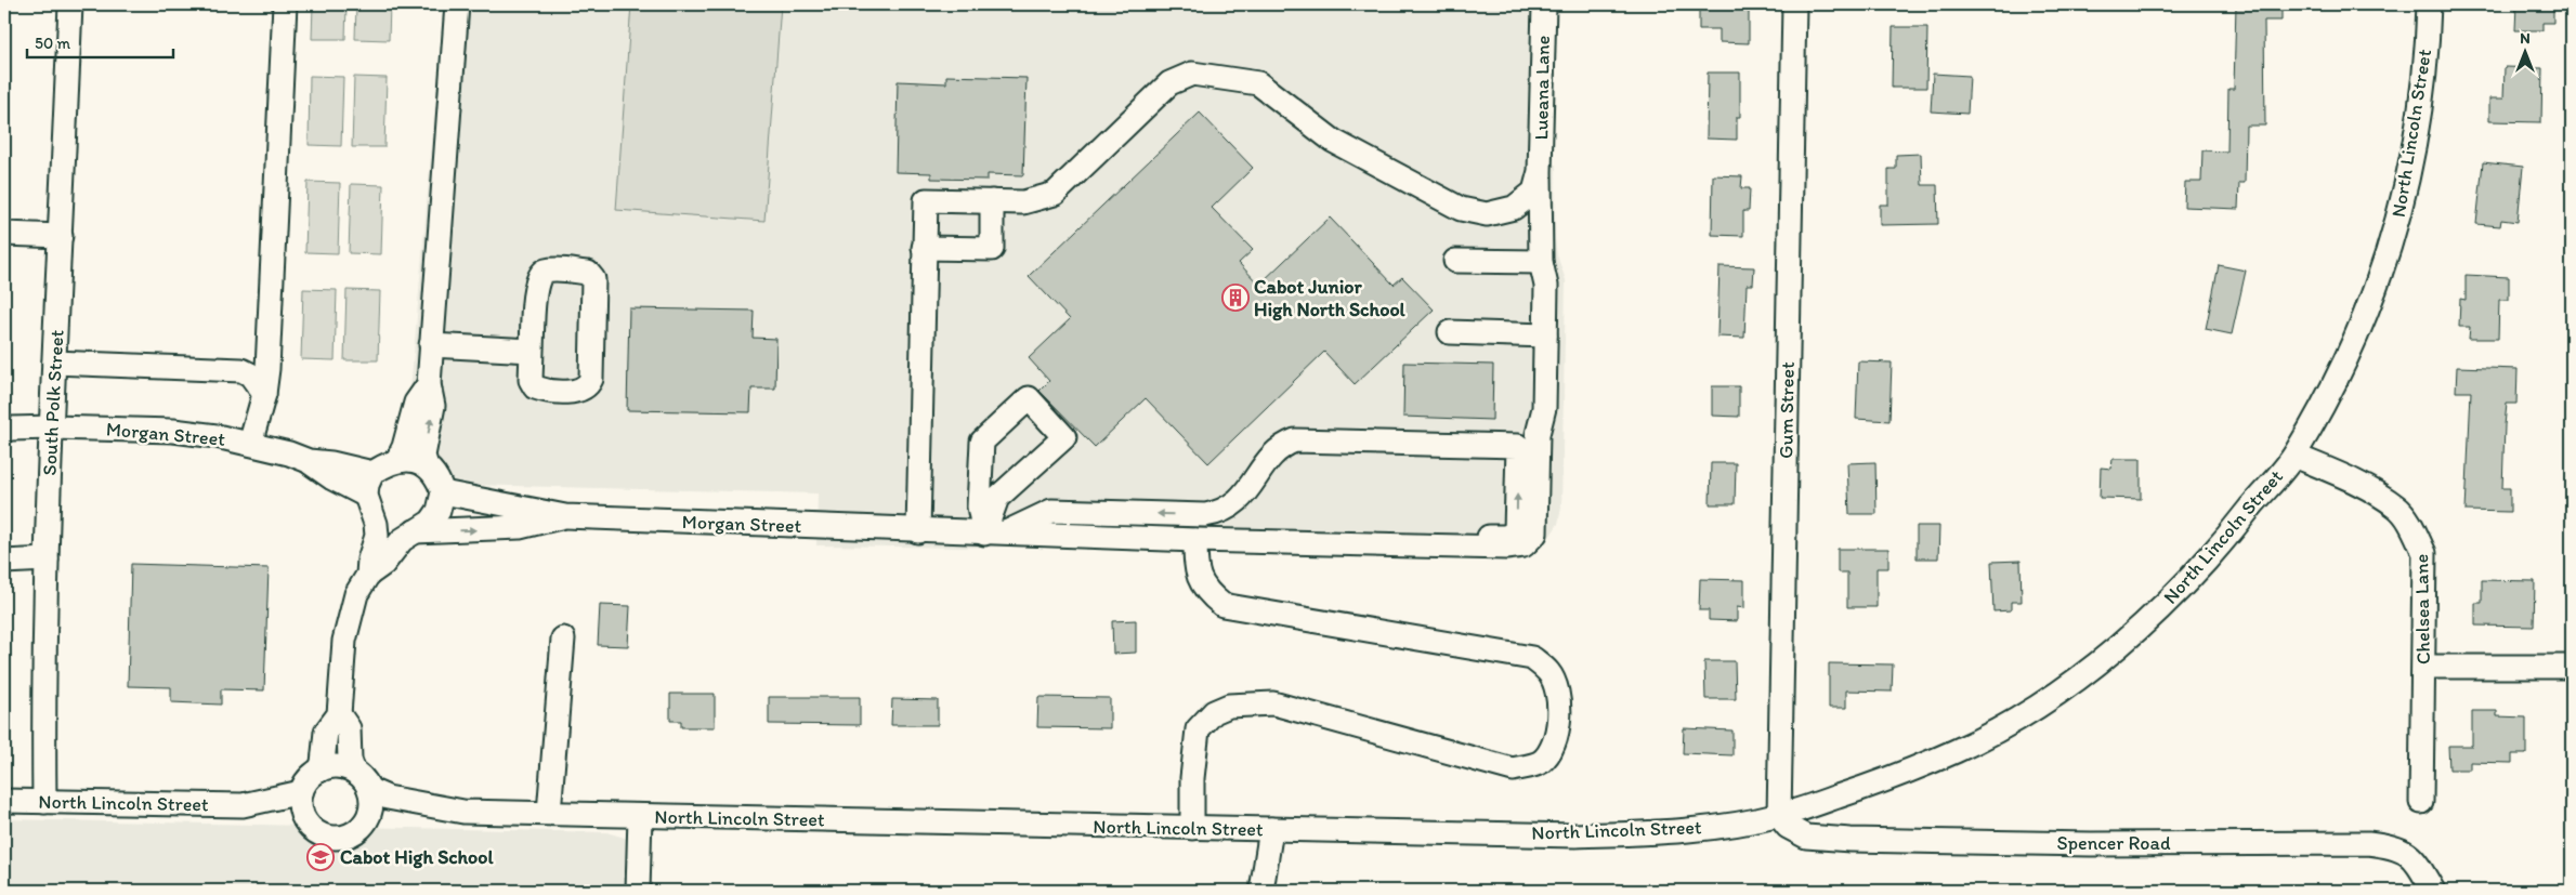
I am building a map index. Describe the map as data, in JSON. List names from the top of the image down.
{
  "streets": {
    "street": [
      "Lueana Lane",
      "North Lincoln Street",
      "South Polk Street",
      "Gum Street",
      "Morgan Street",
      "Chelsea Lane",
      "Spencer Road"
    ]
  },
  "crossings": [
    ["Lueana Lane", "Morgan Street"],
    ["North Lincoln Street", "South Polk Street"],
    ["North Lincoln Street", "Gum Street"],
    ["North Lincoln Street", "Chelsea Lane"],
    ["North Lincoln Street", "Spencer Road"],
    ["South Polk Street", "Morgan Street"],
    ["Gum Street", "Spencer Road"]
  ],
  "places": {
    "building": ["Cabot Junior High North School"],
    "school or university": ["Cabot High School"]
  },
  "scale_bar": "50 m",
  "north": "top"
}
